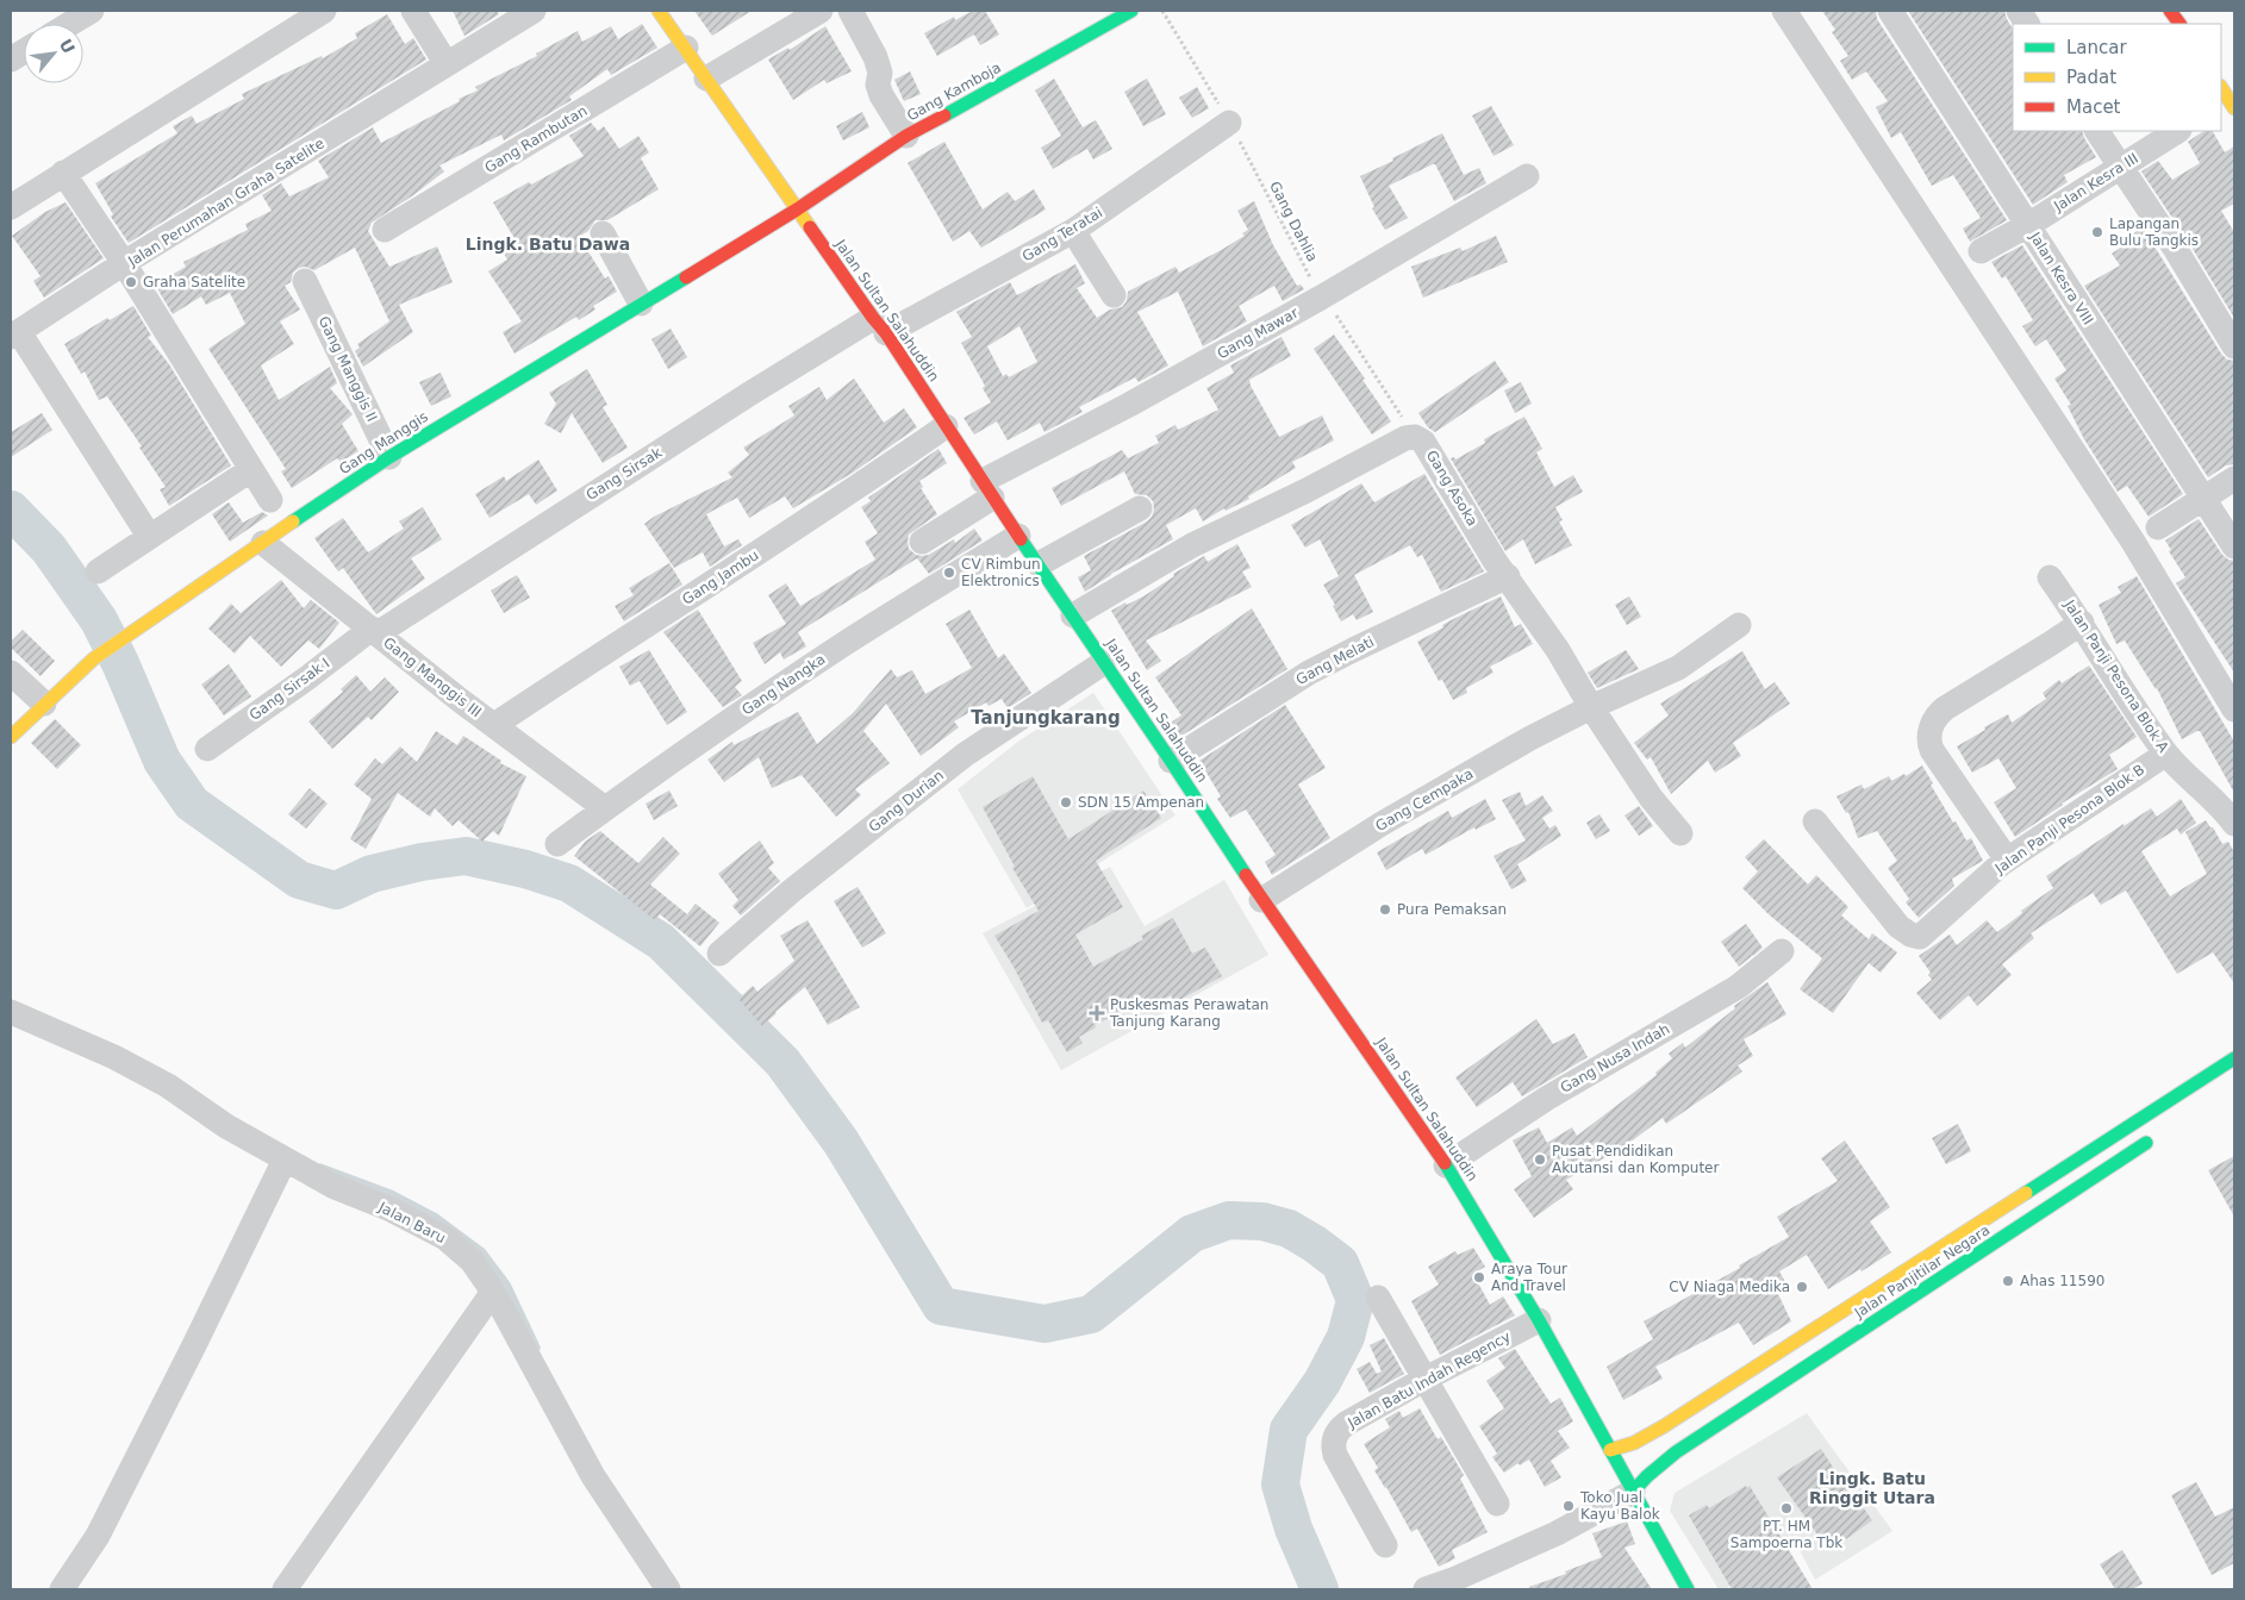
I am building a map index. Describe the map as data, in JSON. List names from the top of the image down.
{
  "streets": {
    "main road": [
      "Gang Kamboja",
      "Jalan Sultan Salahuddin",
      "Gang Manggis",
      "Jalan Panjitilar Negara"
    ],
    "street": [
      "Gang Rambutan",
      "Jalan Kesra III",
      "Jalan Perumahan Graha Satelite",
      "Gang Teratai",
      "Jalan Kesra VIII",
      "Gang Mawar",
      "Gang Manggis II",
      "Gang Sirsak",
      "Gang Asoka",
      "Gang Jambu",
      "Gang Melati",
      "Jalan Panji Pesona Blok A",
      "Gang Manggis III",
      "Gang Nangka",
      "Gang Sirsak I",
      "Gang Cempaka",
      "Gang Durian",
      "Jalan Panji Pesona Blok B",
      "Gang Nusa Indah",
      "Jalan Baru",
      "Jalan Batu Indah Regency"
    ],
    "path": ["Gang Dahlia"]
  },
  "crossings": [
    ["Gang Kamboja", "Jalan Sultan Salahuddin"],
    ["Gang Kamboja", "Gang Manggis"],
    ["Gang Rambutan", "Jalan Sultan Salahuddin"],
    ["Jalan Kesra III", "Jalan Kesra VIII"],
    ["Gang Dahlia", "Gang Teratai"],
    ["Gang Dahlia", "Gang Mawar"],
    ["Gang Dahlia", "Gang Asoka"],
    ["Gang Teratai", "Jalan Sultan Salahuddin"],
    ["Gang Teratai", "Gang Sirsak"],
    ["Jalan Sultan Salahuddin", "Gang Mawar"],
    ["Jalan Sultan Salahuddin", "Gang Manggis"],
    ["Jalan Sultan Salahuddin", "Gang Sirsak"],
    ["Jalan Sultan Salahuddin", "Gang Asoka"],
    ["Jalan Sultan Salahuddin", "Gang Jambu"],
    ["Jalan Sultan Salahuddin", "Gang Melati"],
    ["Jalan Sultan Salahuddin", "Gang Nangka"],
    ["Jalan Sultan Salahuddin", "Gang Cempaka"],
    ["Jalan Sultan Salahuddin", "Gang Durian"],
    ["Jalan Sultan Salahuddin", "Gang Nusa Indah"],
    ["Jalan Sultan Salahuddin", "Jalan Panjitilar Negara"],
    ["Jalan Sultan Salahuddin", "Jalan Batu Indah Regency"],
    ["Gang Manggis II", "Gang Manggis"],
    ["Gang Manggis", "Gang Manggis III"],
    ["Gang Sirsak", "Gang Manggis III"],
    ["Gang Sirsak", "Gang Sirsak I"],
    ["Gang Asoka", "Gang Melati"],
    ["Gang Asoka", "Gang Cempaka"],
    ["Gang Jambu", "Gang Manggis III"],
    ["Jalan Panji Pesona Blok A", "Jalan Panji Pesona Blok B"],
    ["Gang Manggis III", "Gang Nangka"],
    ["Gang Manggis III", "Gang Sirsak I"]
  ],
  "districts": ["Lingk. Batu Dawa", "Tanjungkarang", "Lingk. Batu Ringgit Utara"],
  "places": {
    "other": [
      "Lapangan Bulu Tangkis",
      "Graha Satelite",
      "CV Rimbun Elektronics",
      "SDN 15 Ampenan",
      "Pura Pemaksan",
      "Pusat Pendidikan Akutansi dan Komputer",
      "Araya Tour And Travel",
      "Ahas 11590",
      "CV Niaga Medika",
      "Toko Jual Kayu Balok",
      "PT. HM Sampoerna Tbk"
    ],
    "health": ["Puskesmas Perawatan Tanjung Karang"]
  },
  "legend": ["Lancar", "Padat", "Macet"],
  "north": "top right"
}
